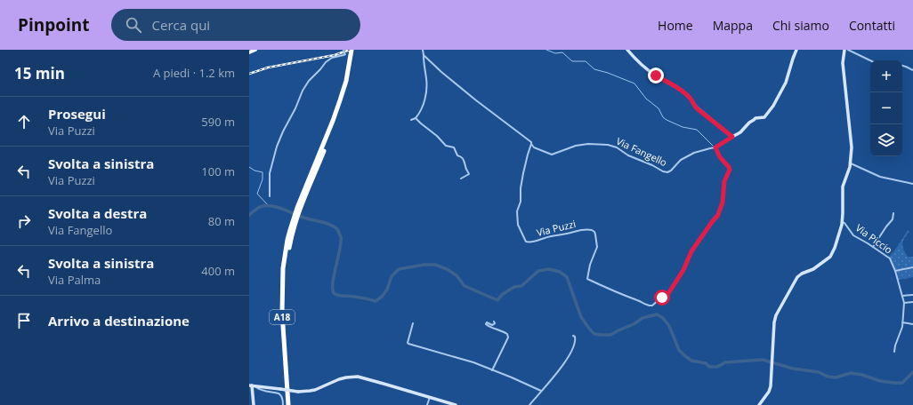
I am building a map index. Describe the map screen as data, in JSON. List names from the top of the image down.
{
  "streets": {
    "highway": ["A18"],
    "street": ["Via Fangello", "Via Puzzi", "Via Piccio"]
  },
  "crossings": [
    ["Via Fangello", "Via Puzzi"]
  ],
  "page": {
    "header": "Pinpoint",
    "search": "Cerca qui",
    "nav": [
      "Home",
      "Mappa",
      "Chi siamo",
      "Contatti"
    ],
    "heading": ["15 min", "A piedi · 1.2 km"],
    "map_buttons": ["+", "−"],
    "list": [
      ["Prosegui", "Via Puzzi", "590 m"],
      ["Svolta a sinistra", "Via Puzzi", "100 m"],
      ["Svolta a destra", "Via Fangello", "80 m"],
      ["Svolta a sinistra", "Via Palma", "400 m"],
      "Arrivo a destinazione"
    ]
  }
}
